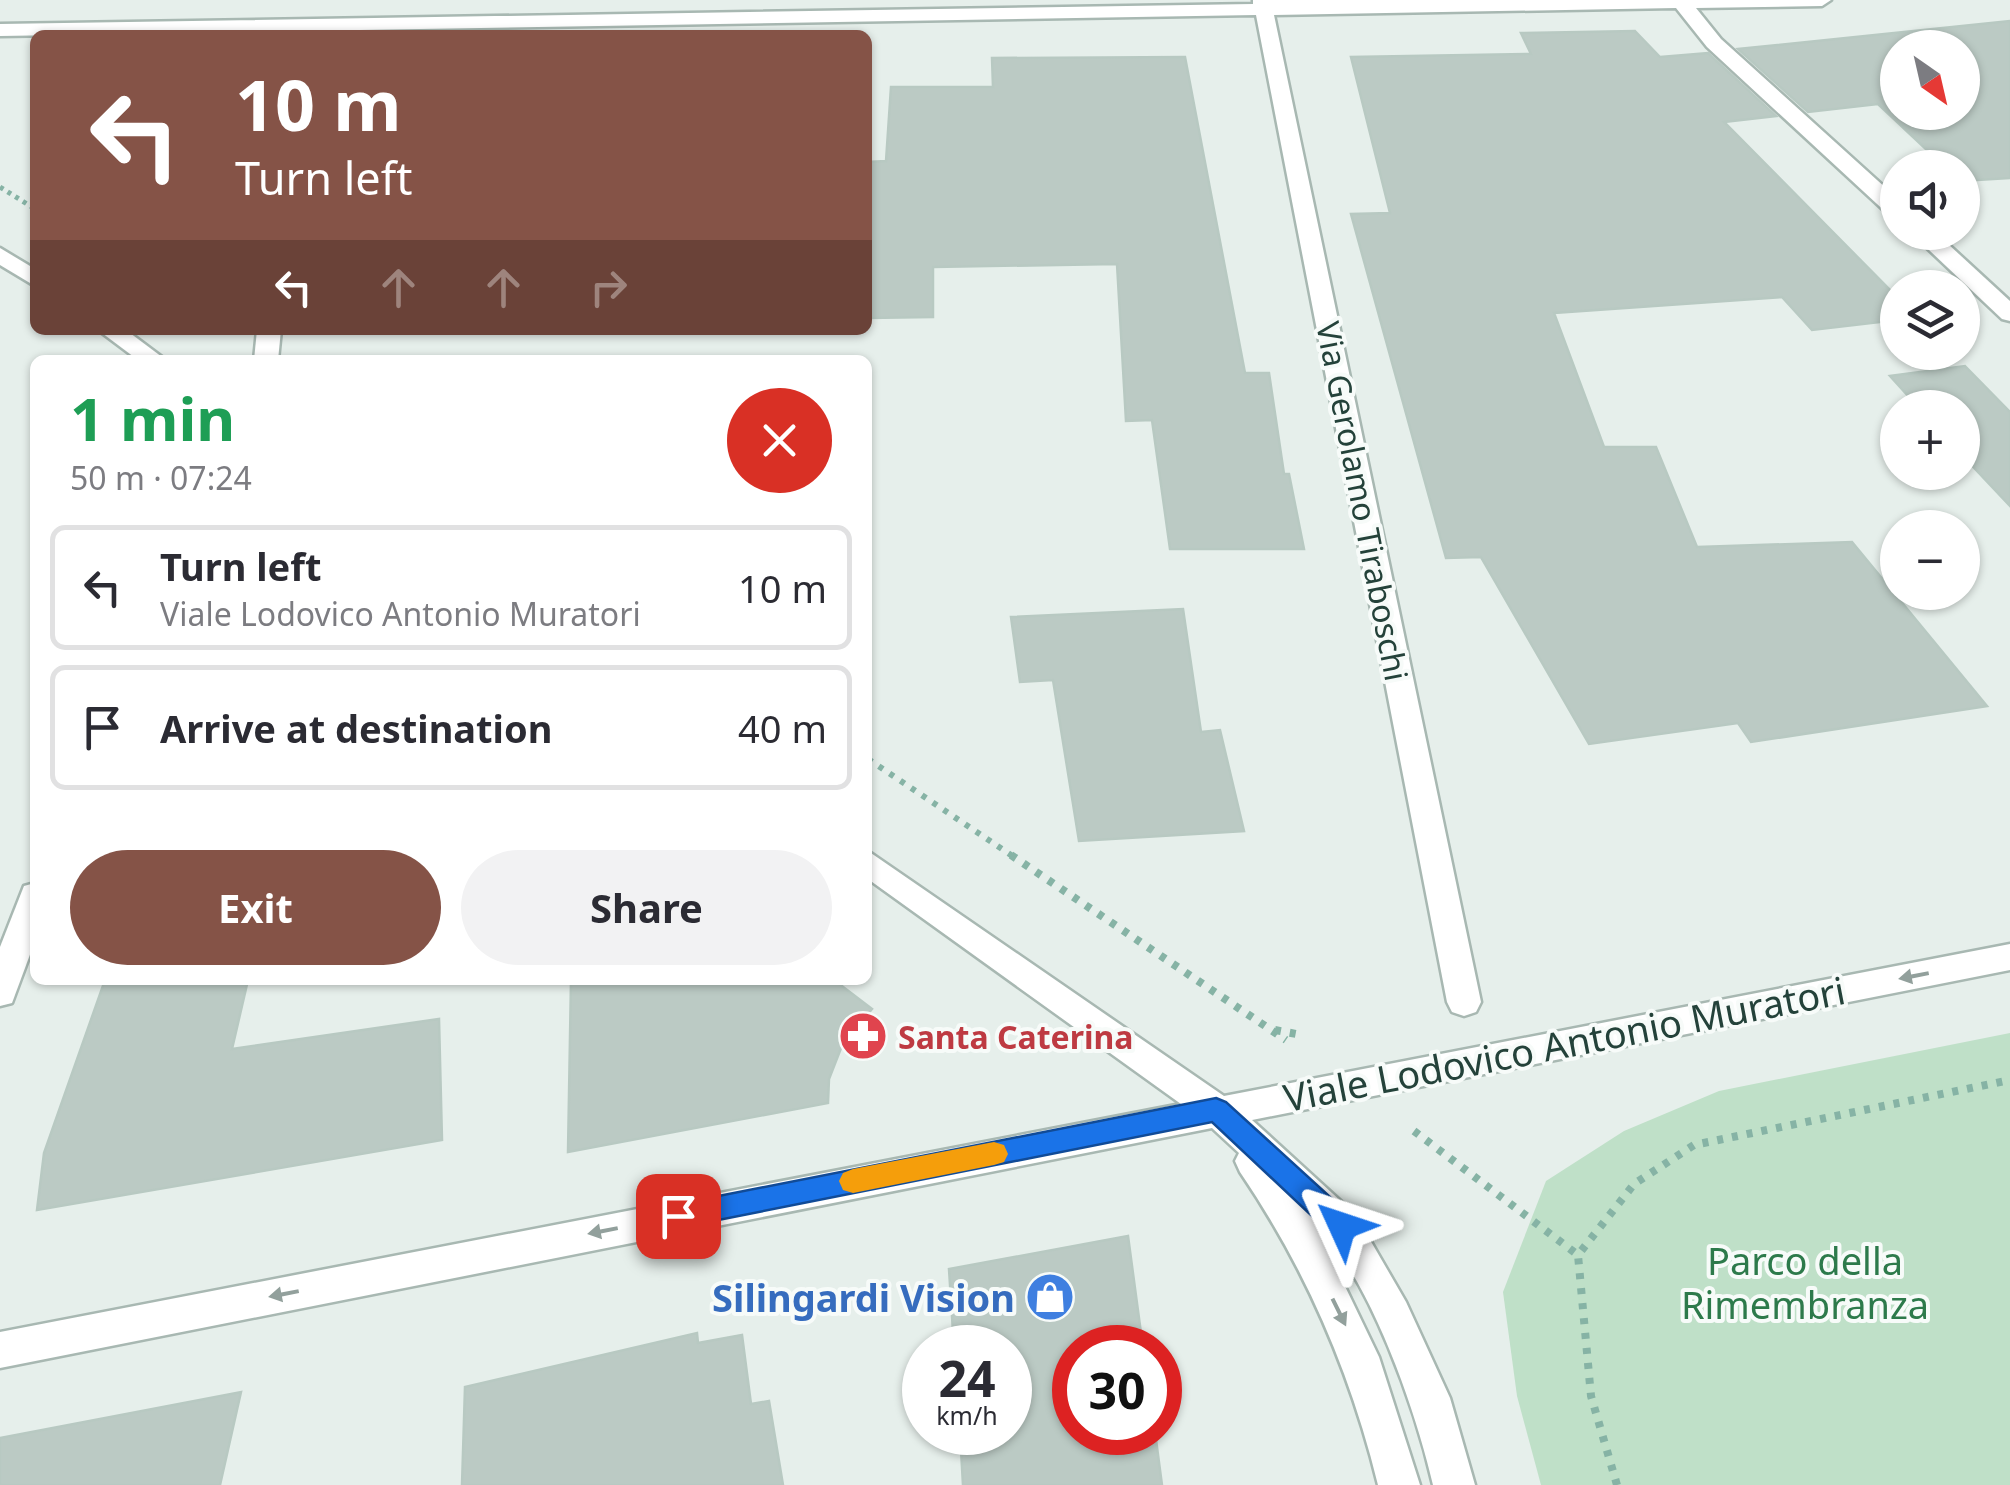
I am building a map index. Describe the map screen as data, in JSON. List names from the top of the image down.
{
  "streets": {
    "street": ["Via Gerolamo Tiraboschi", "Viale Lodovico Antonio Muratori"]
  },
  "one_way": ["Viale Lodovico Antonio Muratori"],
  "parks": ["Parco della Rimembranza"],
  "places": {
    "pharmacy": ["Santa Caterina"],
    "shop": ["Silingardi Vision"]
  },
  "north": "bottom right",
  "page": {
    "map_buttons": ["+", "−"],
    "turn": ["10 m", "Turn left"],
    "heading": ["1 min", "50 m · 07:24"],
    "list": [
      {
        "name": "Turn left",
        "note": "Viale Lodovico Antonio Muratori",
        "value": "10 m"
      },
      {
        "name": "Arrive at destination",
        "value": "40 m"
      }
    ],
    "buttons": ["Exit", "Share"],
    "speed": "24 km/h",
    "limit": "30"
  }
}
